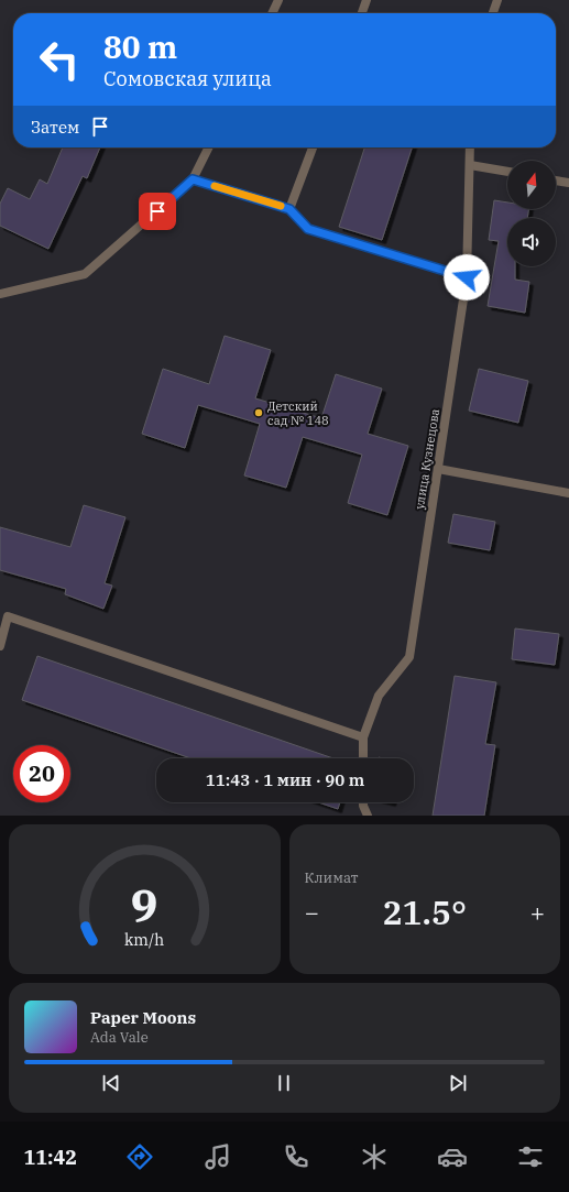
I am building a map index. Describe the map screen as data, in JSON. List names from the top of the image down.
{
  "streets": {
    "street": ["улица Кузнецова"]
  },
  "places": ["Детский сад № 148"],
  "north": "top",
  "page": {
    "turn": ["80 m", "Сомовская улица"],
    "then": "Затем",
    "limit": "20",
    "trip": "11:43 · 1 мин · 90 m",
    "tile": "Климат",
    "heat": ["−", "21.5°", "+"],
    "song": ["Paper Moons", "Ada Vale"],
    "tabs": "11:42",
    "gauge": ["9", "km/h"]
  }
}
